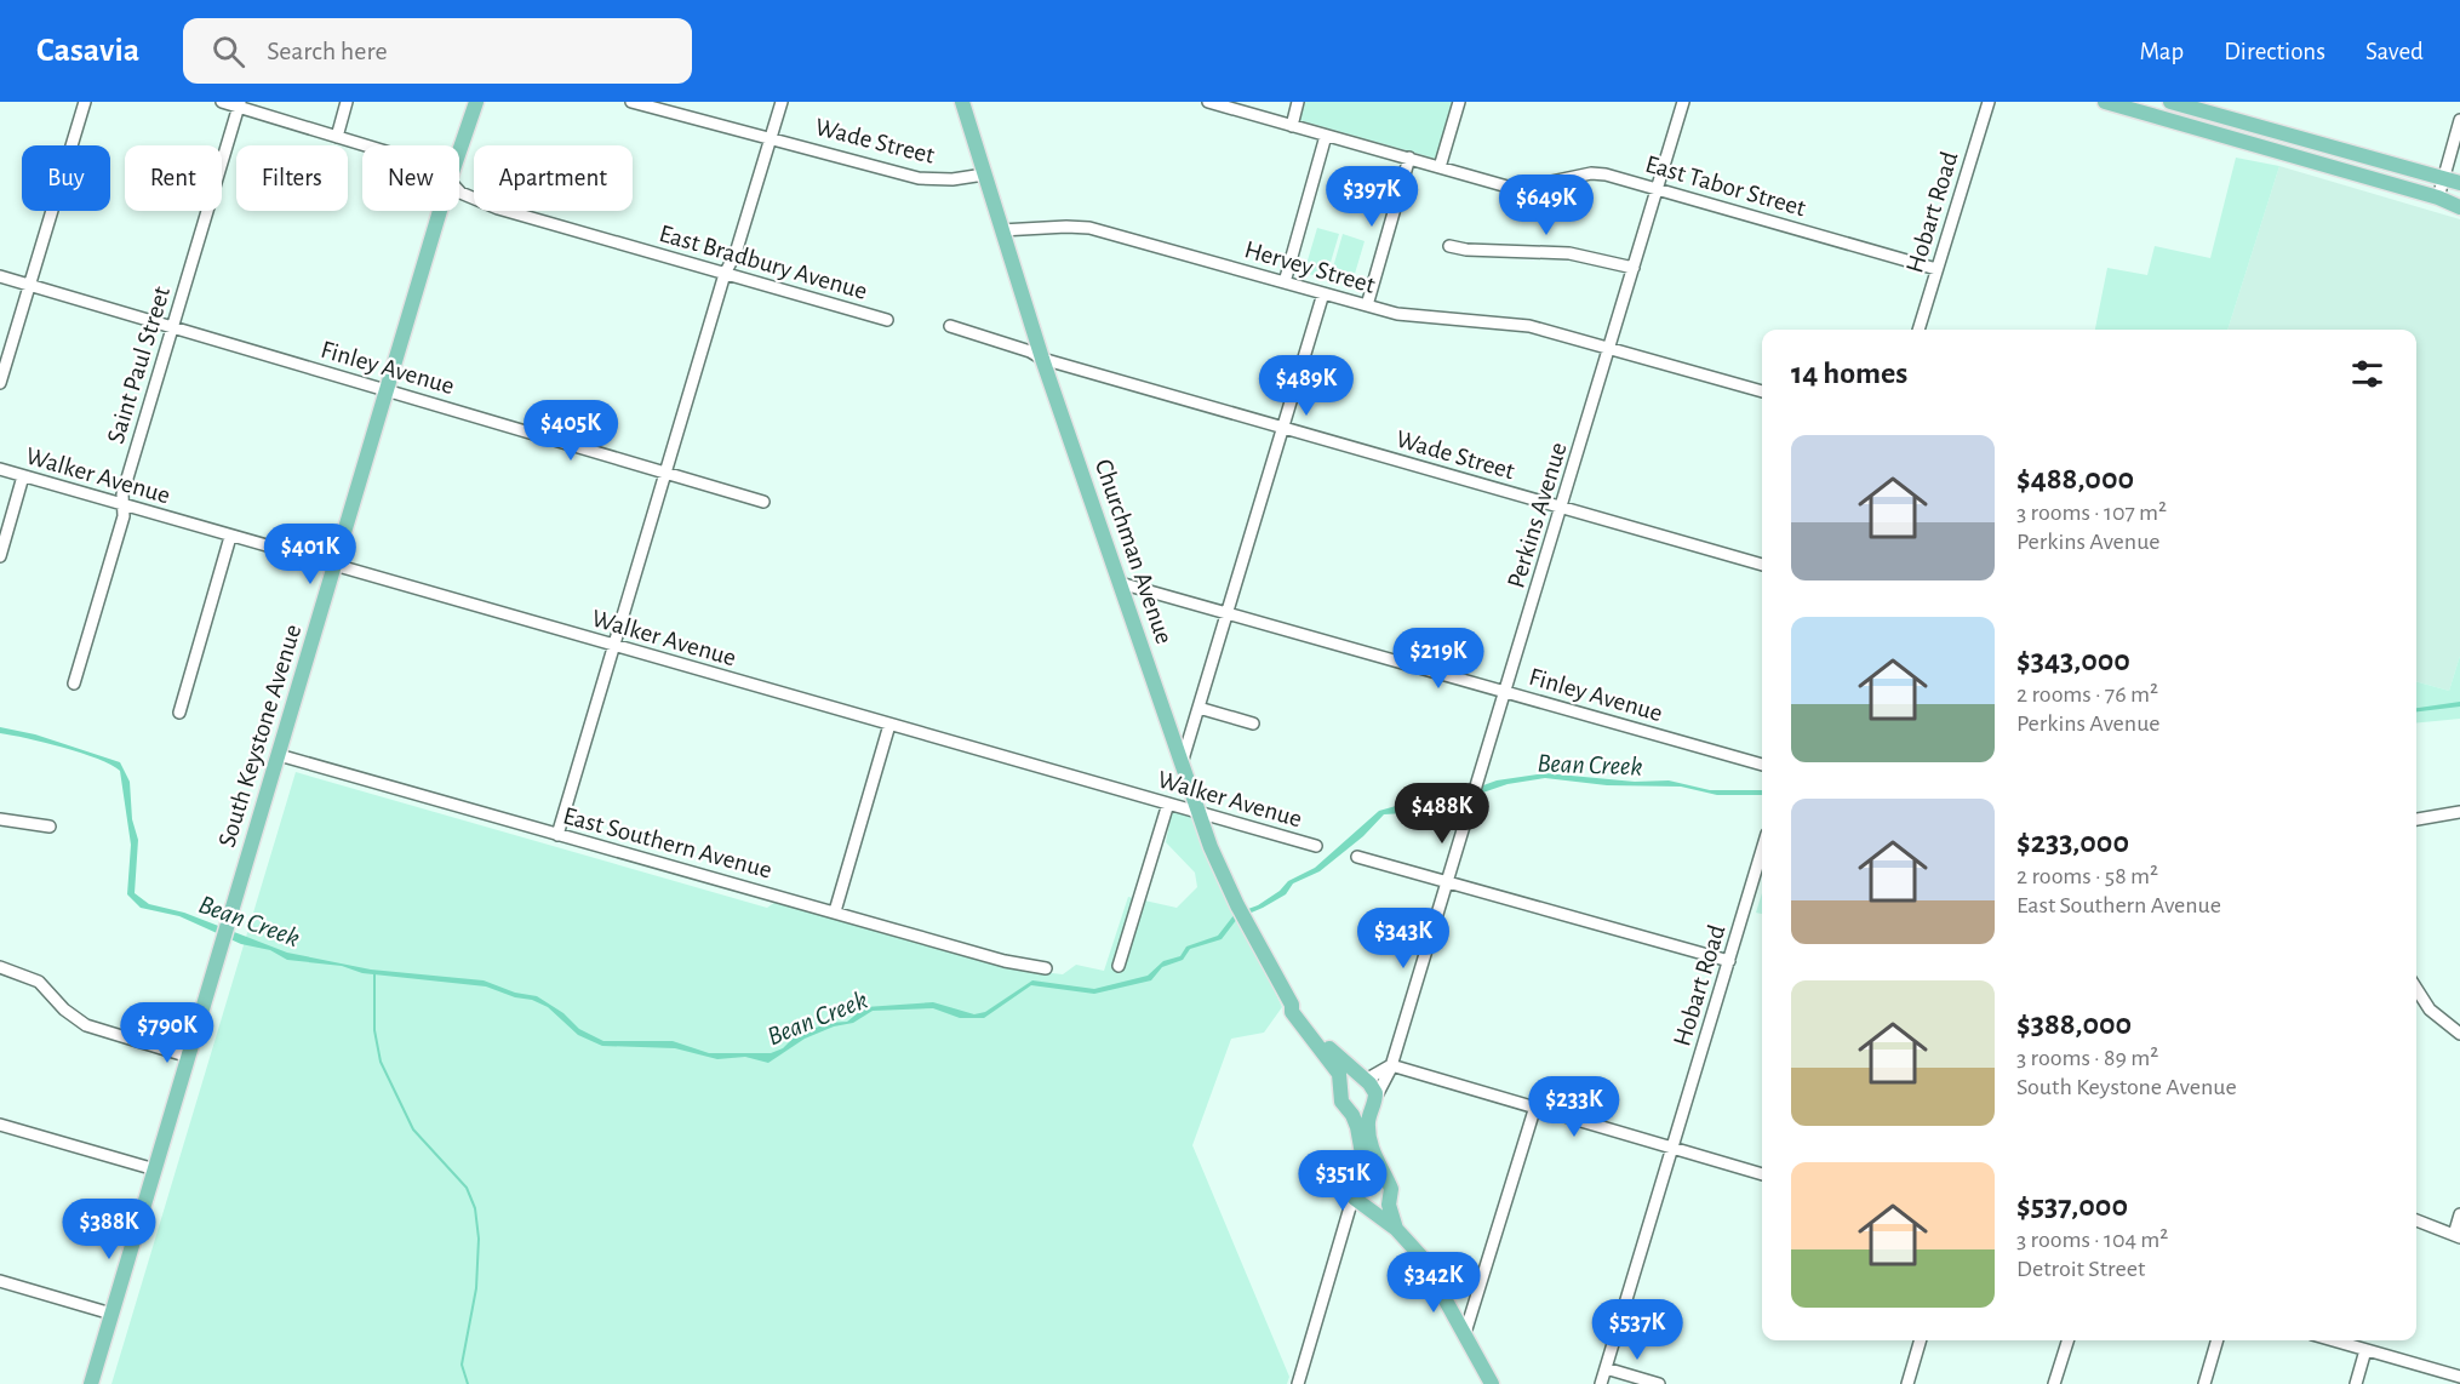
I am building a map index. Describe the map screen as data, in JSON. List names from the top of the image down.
{
  "streets": {
    "main road": ["Churchman Avenue", "South Keystone Avenue"],
    "street": [
      "Wade Street",
      "East Tabor Street",
      "Hobart Road",
      "East Bradbury Avenue",
      "Hervey Street",
      "Saint Paul Street",
      "Finley Avenue",
      "Walker Avenue",
      "Perkins Avenue",
      "East Southern Avenue"
    ]
  },
  "crossings": [
    ["Wade Street", "Perkins Avenue"],
    ["Wade Street", "Churchman Avenue"],
    ["East Tabor Street", "Hobart Road"],
    ["East Tabor Street", "Perkins Avenue"],
    ["East Bradbury Avenue", "Saint Paul Street"],
    ["Hervey Street", "Perkins Avenue"],
    ["Hervey Street", "Churchman Avenue"],
    ["Saint Paul Street", "Finley Avenue"],
    ["Saint Paul Street", "Walker Avenue"],
    ["Finley Avenue", "Perkins Avenue"],
    ["Finley Avenue", "Churchman Avenue"],
    ["Finley Avenue", "South Keystone Avenue"],
    ["Walker Avenue", "Churchman Avenue"],
    ["Walker Avenue", "South Keystone Avenue"],
    ["Perkins Avenue", "Churchman Avenue"],
    ["South Keystone Avenue", "East Southern Avenue"]
  ],
  "water": ["Bean Creek"],
  "page": {
    "header": "Casavia",
    "search": "Search here",
    "nav": ["Map", "Directions", "Saved"],
    "chip": [
      "Buy",
      "Rent",
      "Filters",
      "New",
      "Apartment"
    ],
    "price": [
      "$397K",
      "$649K",
      "$489K",
      "$405K",
      "$401K",
      "$219K",
      "$488K",
      "$343K",
      "$790K",
      "$233K",
      "$351K",
      "$388K",
      "$342K",
      "$537K"
    ],
    "heading": "14 homes",
    "list": [
      {
        "name": "$488,000",
        "note": "3 rooms · 107 m² · Perkins Avenue"
      },
      {
        "name": "$343,000",
        "note": "2 rooms · 76 m² · Perkins Avenue"
      },
      {
        "name": "$233,000",
        "note": "2 rooms · 58 m² · East Southern Avenue"
      },
      {
        "name": "$388,000",
        "note": "3 rooms · 89 m² · South Keystone Avenue"
      },
      {
        "name": "$537,000",
        "note": "3 rooms · 104 m² · Detroit Street"
      }
    ]
  }
}
